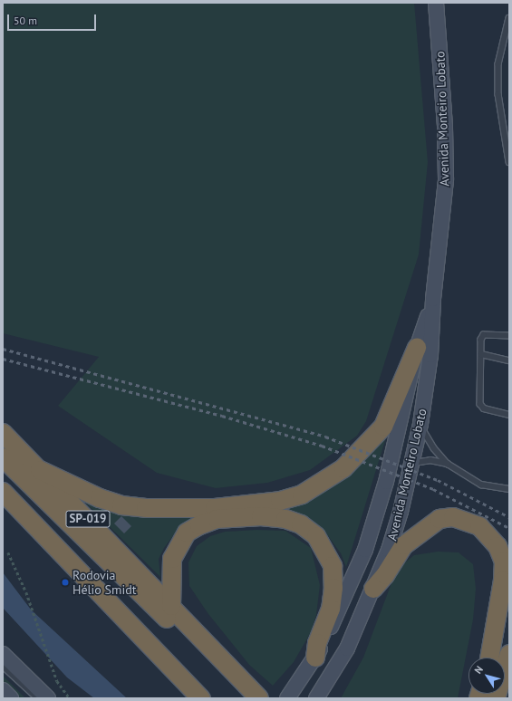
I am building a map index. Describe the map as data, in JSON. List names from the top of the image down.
{
  "streets": {
    "highway": ["SP-019"],
    "main road": ["Avenida Monteiro Lobato"]
  },
  "places": ["Rodovia Hélio Smidt"],
  "scale_bar": "50 m",
  "north": "top left"
}
